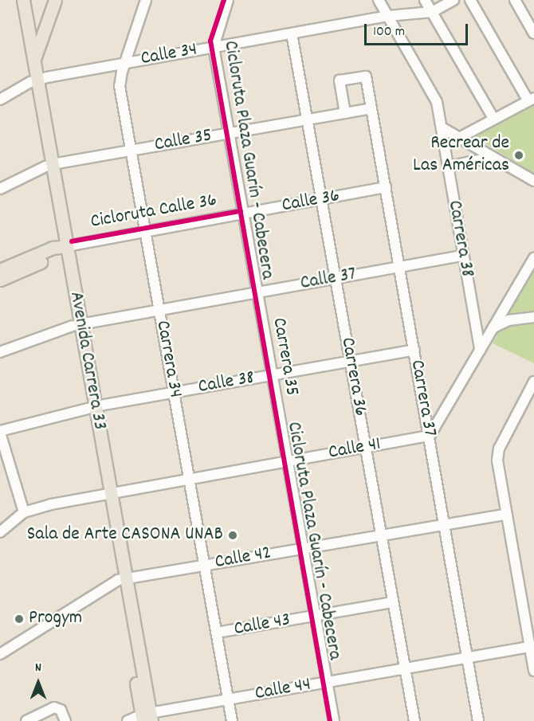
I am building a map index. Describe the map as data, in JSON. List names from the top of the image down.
{
  "streets": {
    "main road": ["Avenida Carrera 33"],
    "street": [
      "Calle 34",
      "Calle 35",
      "Calle 36",
      "Carrera 38",
      "Calle 37",
      "Carrera 35",
      "Carrera 34",
      "Carrera 36",
      "Calle 38",
      "Carrera 37",
      "Calle 41",
      "Calle 42",
      "Calle 43",
      "Calle 44"
    ],
    "cycle path": ["Cicloruta Plaza Guarín - Cabecera"]
  },
  "crossings": [
    ["Calle 34", "Carrera 38"],
    ["Calle 34", "Carrera 35"],
    ["Calle 34", "Carrera 34"],
    ["Calle 34", "Avenida Carrera 33"],
    ["Calle 34", "Carrera 36"],
    ["Calle 35", "Carrera 35"],
    ["Calle 35", "Carrera 34"],
    ["Calle 35", "Avenida Carrera 33"],
    ["Calle 35", "Carrera 36"],
    ["Calle 35", "Carrera 37"],
    ["Calle 36", "Carrera 35"],
    ["Calle 36", "Carrera 34"],
    ["Calle 36", "Avenida Carrera 33"],
    ["Calle 36", "Carrera 36"],
    ["Calle 36", "Carrera 37"],
    ["Carrera 38", "Calle 37"],
    ["Calle 37", "Carrera 35"],
    ["Calle 37", "Carrera 34"],
    ["Calle 37", "Avenida Carrera 33"],
    ["Calle 37", "Carrera 36"],
    ["Calle 37", "Carrera 37"],
    ["Carrera 35", "Calle 38"],
    ["Carrera 35", "Calle 41"],
    ["Carrera 35", "Calle 42"],
    ["Carrera 35", "Calle 43"],
    ["Carrera 35", "Calle 44"],
    ["Carrera 34", "Calle 38"],
    ["Carrera 34", "Calle 41"],
    ["Carrera 34", "Calle 42"],
    ["Carrera 34", "Calle 43"],
    ["Carrera 34", "Calle 44"],
    ["Avenida Carrera 33", "Calle 38"],
    ["Avenida Carrera 33", "Calle 41"],
    ["Avenida Carrera 33", "Calle 42"],
    ["Avenida Carrera 33", "Calle 44"],
    ["Carrera 36", "Calle 38"],
    ["Carrera 36", "Calle 41"],
    ["Carrera 36", "Calle 42"],
    ["Carrera 36", "Calle 43"],
    ["Carrera 36", "Calle 44"],
    ["Calle 38", "Carrera 37"],
    ["Carrera 37", "Calle 41"],
    ["Carrera 37", "Calle 42"],
    ["Carrera 37", "Calle 44"]
  ],
  "places": ["Recrear de Las Américas", "Sala de Arte CASONA UNAB", "Progym"],
  "scale_bar": "100 m",
  "north": "top"
}
